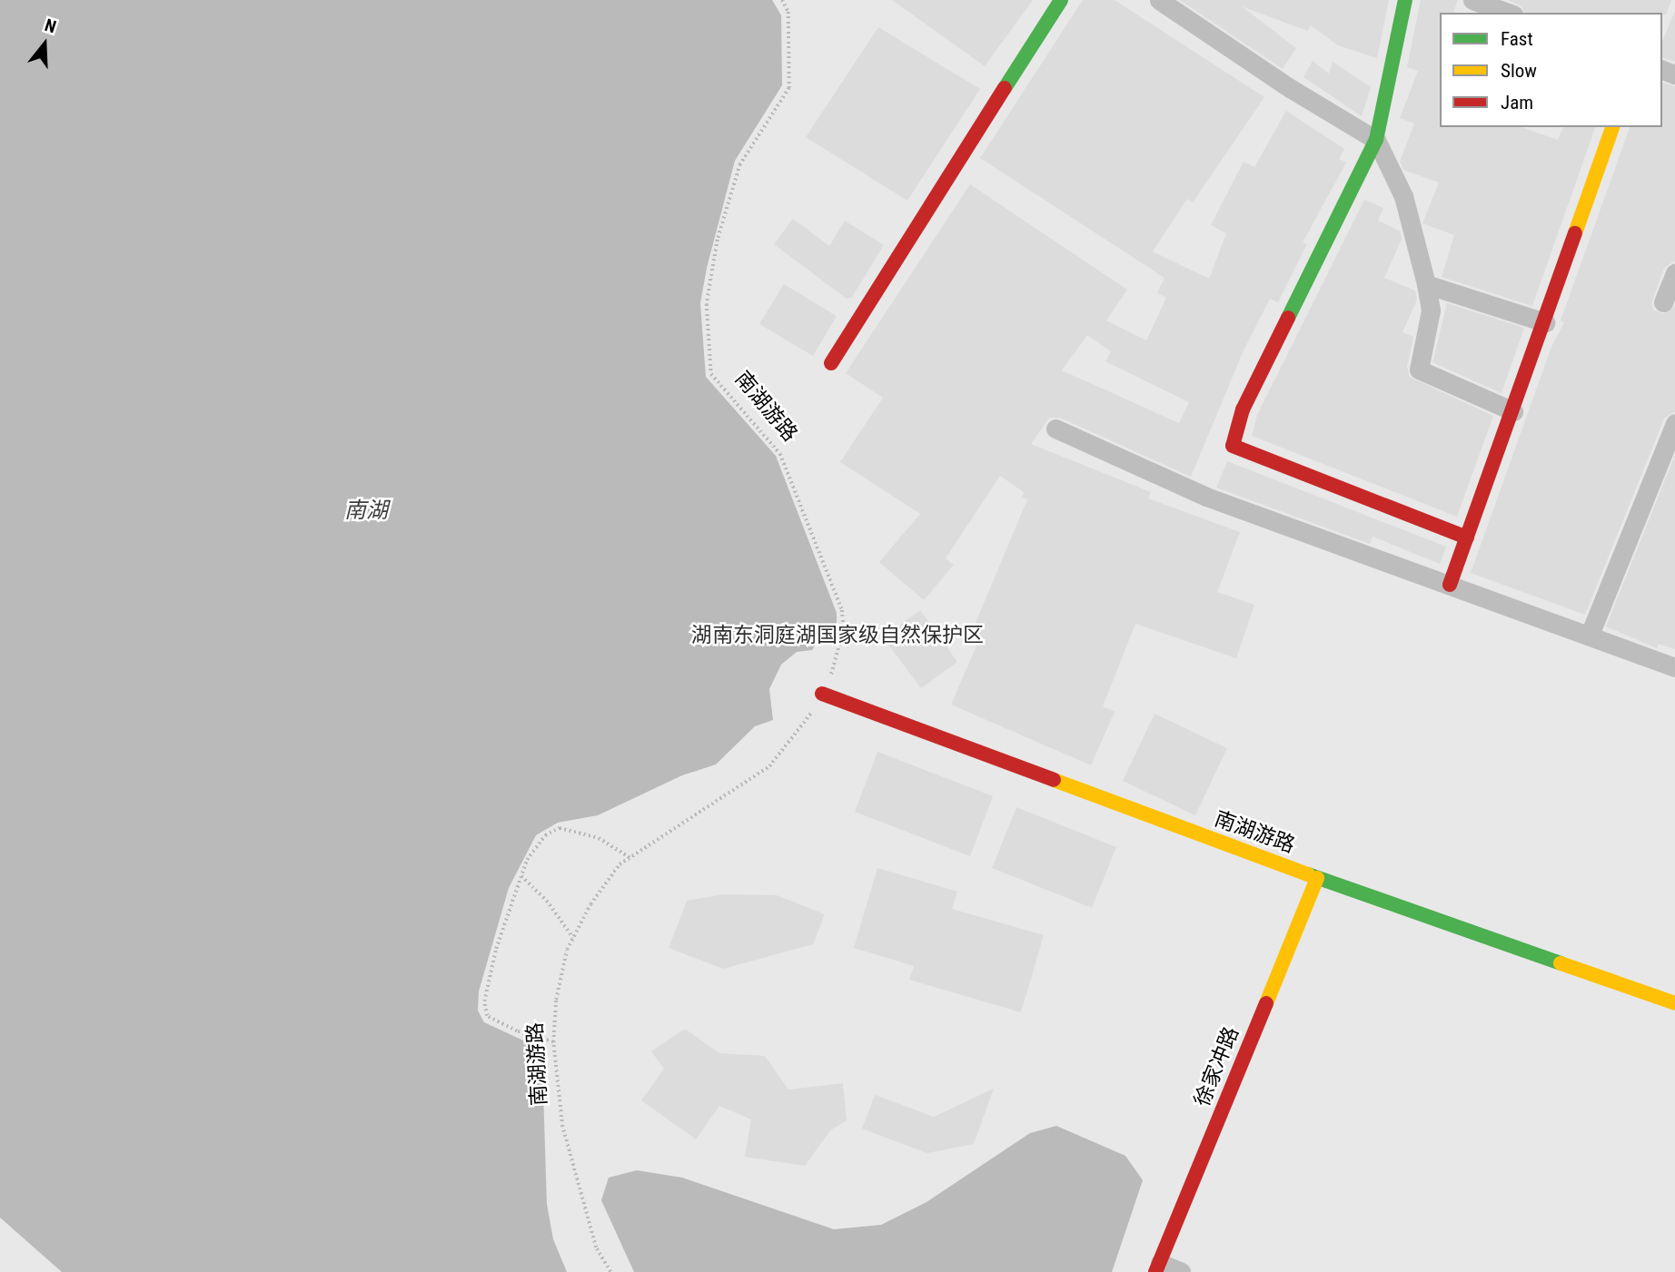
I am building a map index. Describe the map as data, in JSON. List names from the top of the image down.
{
  "streets": {
    "street": ["南湖游路", "徐家冲路"]
  },
  "crossings": [
    ["南湖游路", "徐家冲路"]
  ],
  "water": ["南湖"],
  "parks": ["湖南东洞庭湖国家级自然保护区"],
  "legend": ["Fast", "Slow", "Jam"],
  "north": "top"
}
